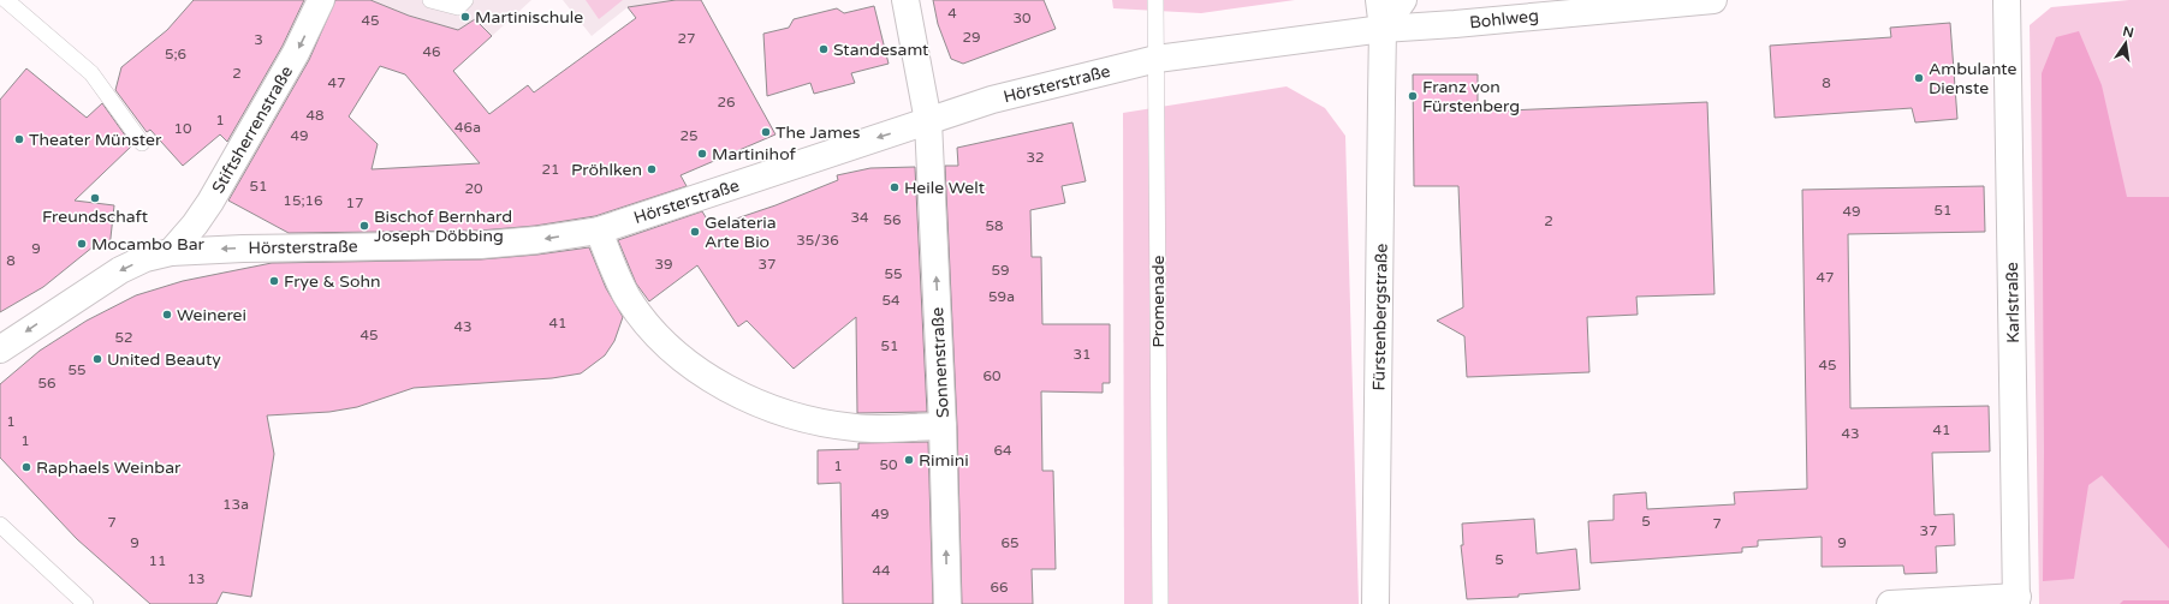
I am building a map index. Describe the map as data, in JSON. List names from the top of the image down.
{
  "streets": {
    "street": [
      "Bohlweg",
      "Hörsterstraße",
      "Stiftsherrenstraße",
      "Karlstraße",
      "Fürstenbergstraße",
      "Sonnenstraße"
    ],
    "lane": ["Promenade"]
  },
  "crossings": [
    ["Bohlweg", "Hörsterstraße"],
    ["Bohlweg", "Fürstenbergstraße"],
    ["Hörsterstraße", "Stiftsherrenstraße"],
    ["Hörsterstraße", "Promenade"],
    ["Hörsterstraße", "Fürstenbergstraße"],
    ["Hörsterstraße", "Sonnenstraße"]
  ],
  "one_way": ["Hörsterstraße", "Stiftsherrenstraße", "Sonnenstraße"],
  "places": [
    "Martinischule",
    "Standesamt",
    "Ambulante Dienste",
    "Franz von Fürstenberg",
    "The James",
    "Theater Münster",
    "Martinihof",
    "Pröhlken",
    "Heile Welt",
    "Freundschaft",
    "Bischof Bernhard Joseph Döbbing",
    "Gelateria Arte Bio",
    "Mocambo Bar",
    "Frye & Sohn",
    "Weinerei",
    "United Beauty",
    "Rimini",
    "Raphaels Weinbar"
  ],
  "house_numbers": [
    "4",
    "30",
    "45",
    "29",
    "27",
    "3",
    "46",
    "5;6",
    "2",
    "47",
    "8",
    "26",
    "48",
    "1",
    "46a",
    "10",
    "49",
    "25",
    "32",
    "21",
    "51",
    "20",
    "15;16",
    "17",
    "51",
    "49",
    "34",
    "56",
    "2",
    "58",
    "35/36",
    "9",
    "8",
    "39",
    "37",
    "59",
    "55",
    "47",
    "59a",
    "54",
    "41",
    "43",
    "45",
    "52",
    "51",
    "31",
    "45",
    "55",
    "60",
    "56",
    "1",
    "41",
    "43",
    "1",
    "64",
    "50",
    "1",
    "13a",
    "49",
    "5",
    "7",
    "7",
    "37",
    "9",
    "65",
    "9",
    "5",
    "11",
    "44",
    "13",
    "66"
  ],
  "north": "top"
}
